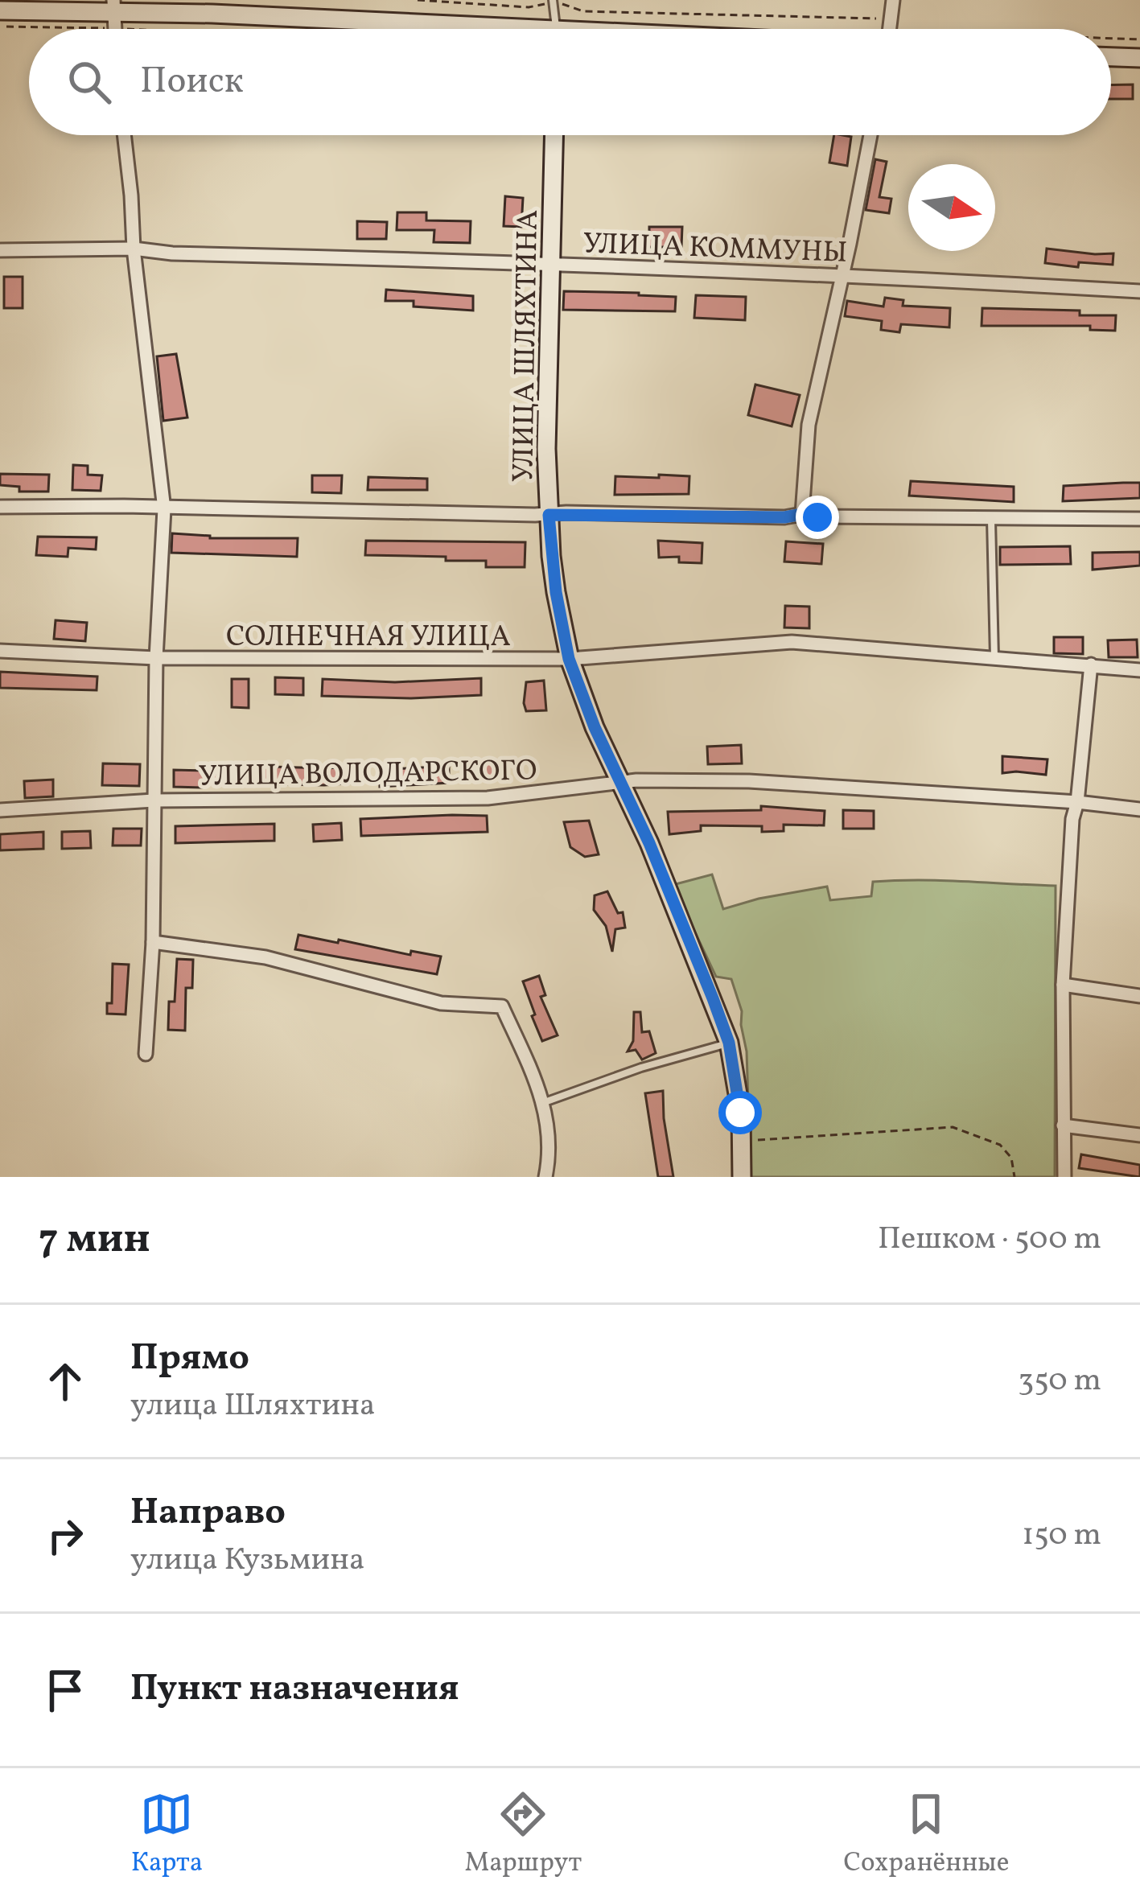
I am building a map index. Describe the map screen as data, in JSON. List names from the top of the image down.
{
  "streets": {
    "main road": ["УЛИЦА ШЛЯХТИНА"],
    "street": ["УЛИЦА КОММУНЫ", "СОЛНЕЧНАЯ УЛИЦА", "УЛИЦА ВОЛОДАРСКОГО"]
  },
  "crossings": [
    ["УЛИЦА КОММУНЫ", "УЛИЦА ШЛЯХТИНА"],
    ["УЛИЦА ШЛЯХТИНА", "СОЛНЕЧНАЯ УЛИЦА"],
    ["УЛИЦА ШЛЯХТИНА", "УЛИЦА ВОЛОДАРСКОГО"]
  ],
  "north": "right",
  "page": {
    "search": "Поиск",
    "heading": ["7 мин", "Пешком · 500 m"],
    "list": [
      ["Прямо", "улица Шляхтина", "350 m"],
      ["Направо", "улица Кузьмина", "150 m"],
      "Пункт назначения"
    ],
    "nav": ["Карта", "Маршрут", "Сохранённые"]
  }
}
